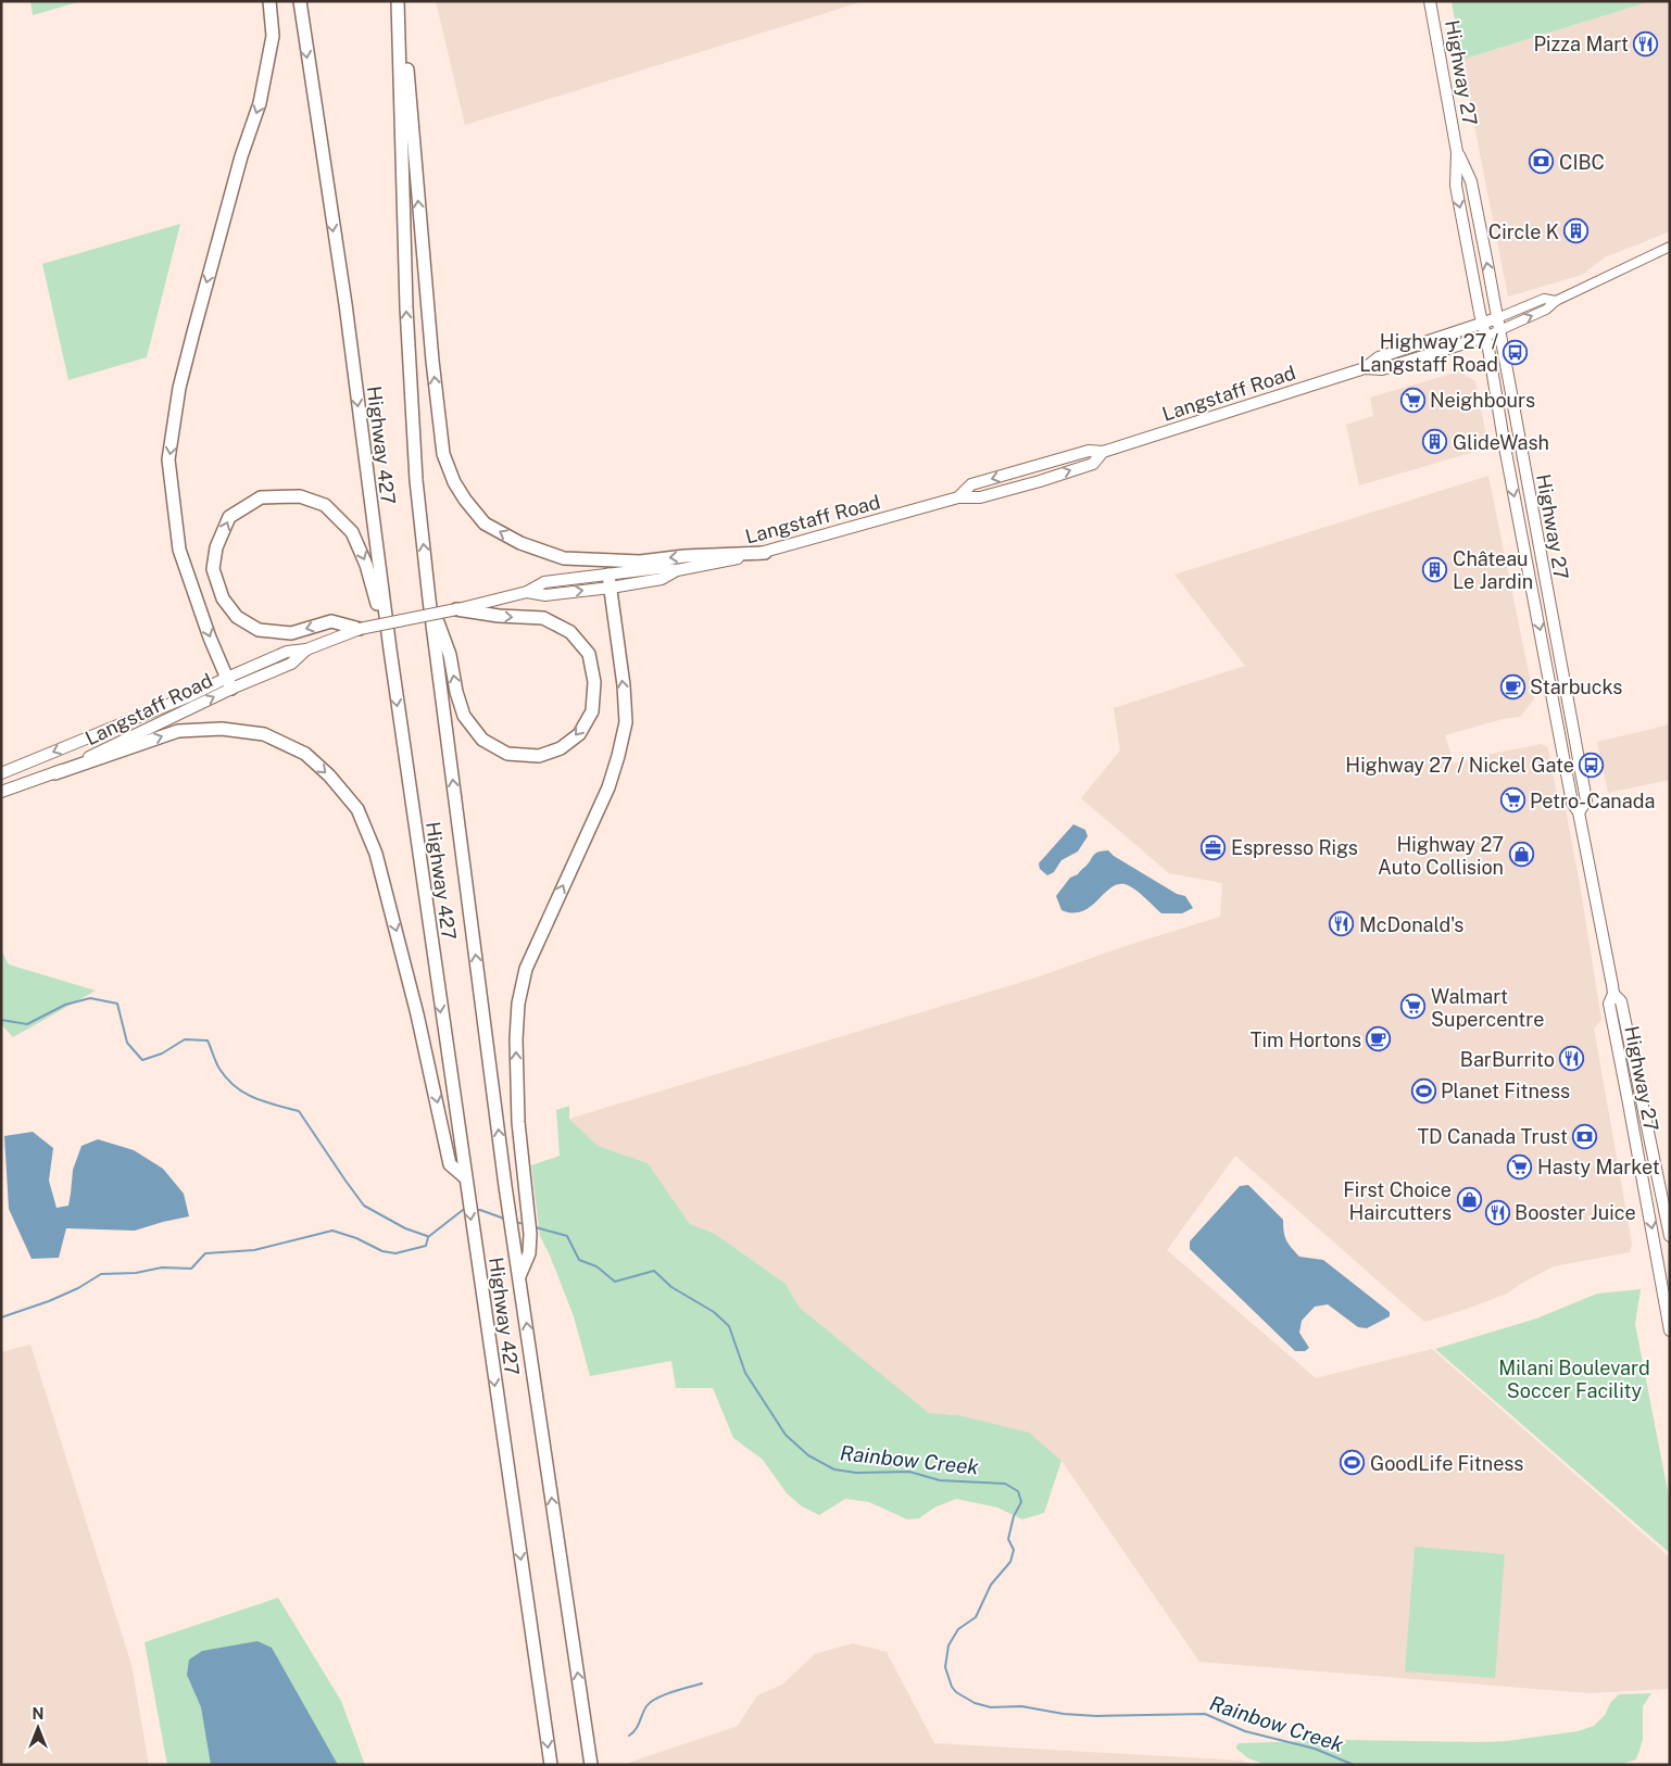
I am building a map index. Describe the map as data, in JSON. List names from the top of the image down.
{
  "streets": {
    "highway": ["Highway 427"],
    "main road": ["Highway 27", "Langstaff Road"]
  },
  "crossings": [
    ["Highway 27", "Langstaff Road"]
  ],
  "water": ["Rainbow Creek"],
  "parks": ["Milani Boulevard Soccer Facility"],
  "places": {
    "restaurant": [
      "Pizza Mart",
      "McDonald's",
      "BarBurrito",
      "Booster Juice"
    ],
    "bank": ["CIBC", "TD Canada Trust"],
    "building": ["Circle K", "GlideWash", "Château Le Jardin"],
    "bus stop": ["Highway 27 / Langstaff Road", "Highway 27 / Nickel Gate"],
    "supermarket": [
      "Neighbours",
      "Petro-Canada",
      "Walmart Supercentre",
      "Hasty Market"
    ],
    "cafe": ["Starbucks", "Tim Hortons"],
    "office": ["Espresso Rigs"],
    "shop": ["Highway 27 Auto Collision", "First Choice Haircutters"],
    "sports": ["Planet Fitness", "GoodLife Fitness"]
  },
  "north": "top"
}
